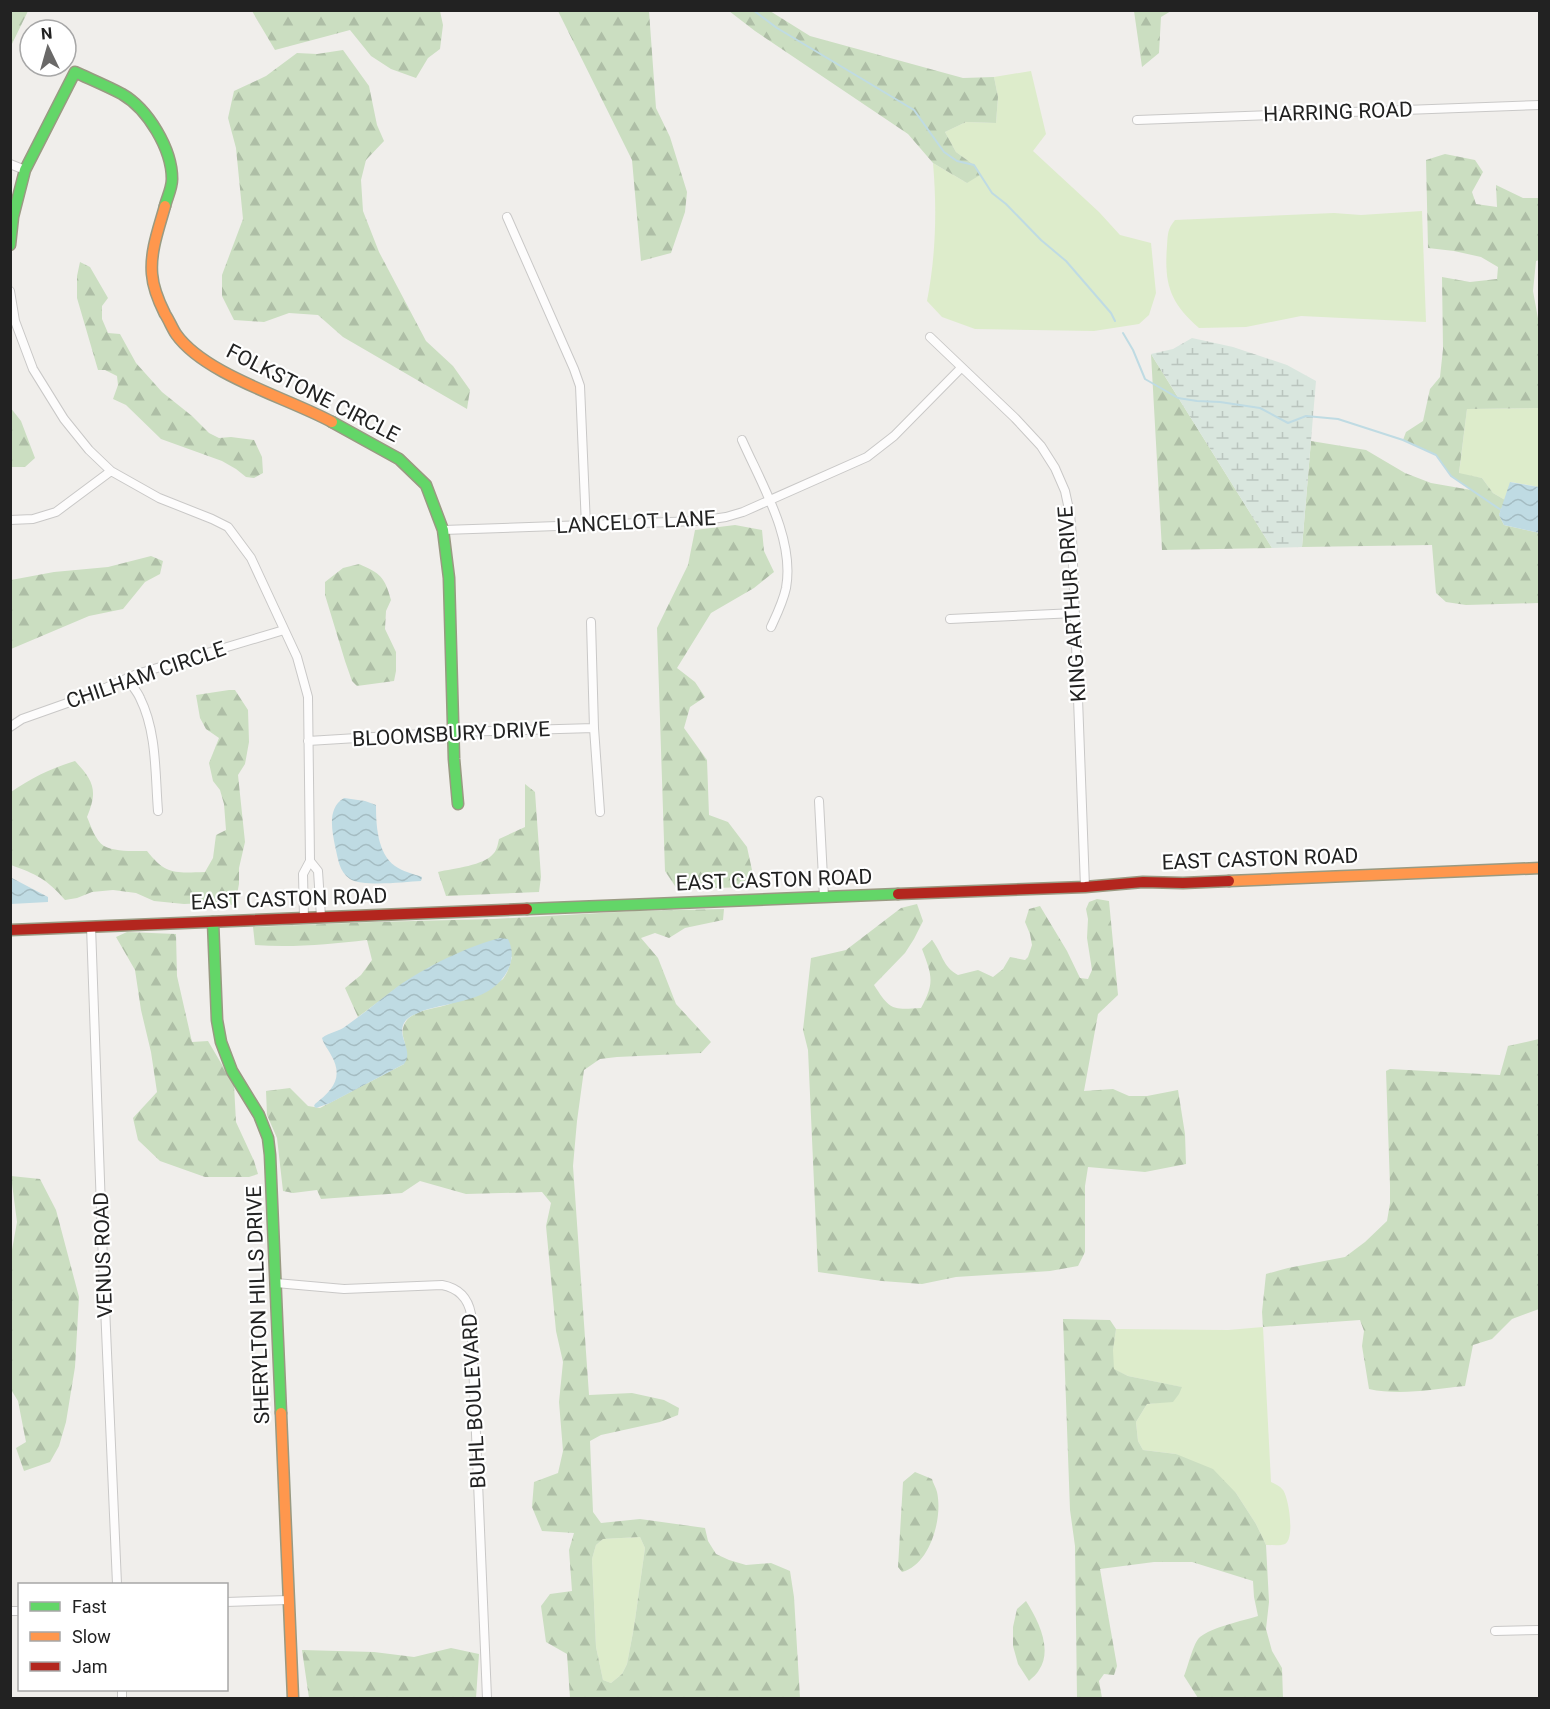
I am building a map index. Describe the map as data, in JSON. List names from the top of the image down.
{
  "streets": {
    "street": [
      "HARRING ROAD",
      "FOLKSTONE CIRCLE",
      "LANCELOT LANE",
      "KING ARTHUR DRIVE",
      "CHILHAM CIRCLE",
      "BLOOMSBURY DRIVE",
      "EAST CASTON ROAD",
      "VENUS ROAD",
      "SHERYLTON HILLS DRIVE",
      "BUHL BOULEVARD"
    ]
  },
  "crossings": [
    ["FOLKSTONE CIRCLE", "LANCELOT LANE"],
    ["FOLKSTONE CIRCLE", "BLOOMSBURY DRIVE"],
    ["LANCELOT LANE", "KING ARTHUR DRIVE"],
    ["KING ARTHUR DRIVE", "EAST CASTON ROAD"],
    ["EAST CASTON ROAD", "VENUS ROAD"],
    ["EAST CASTON ROAD", "SHERYLTON HILLS DRIVE"],
    ["SHERYLTON HILLS DRIVE", "BUHL BOULEVARD"]
  ],
  "legend": ["Fast", "Slow", "Jam"],
  "north": "top"
}
